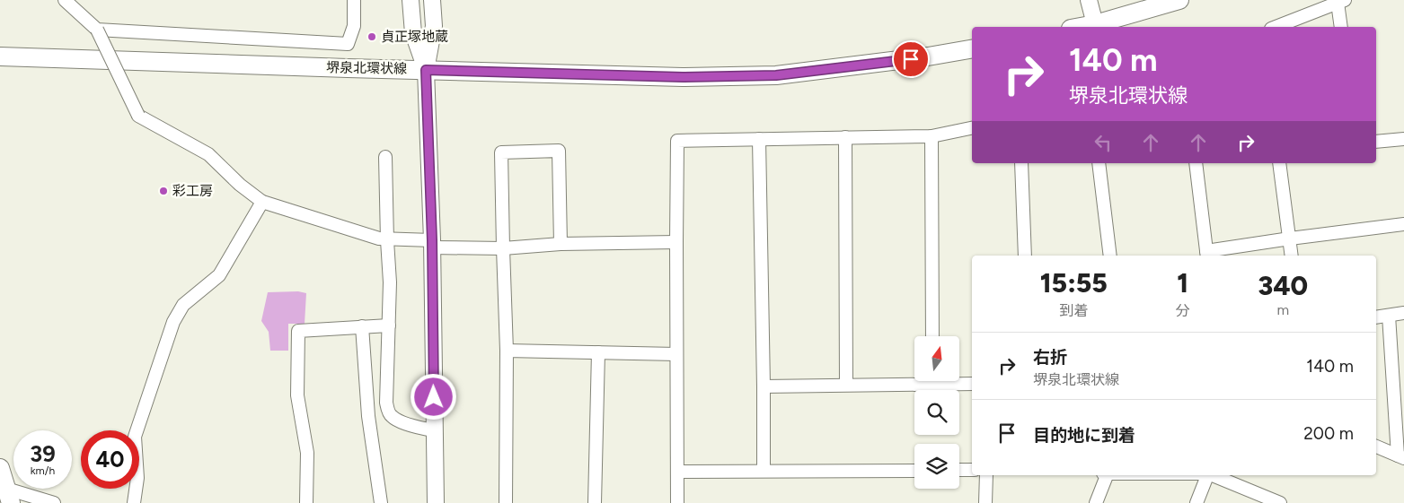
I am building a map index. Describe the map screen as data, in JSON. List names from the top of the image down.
{
  "streets": {
    "main road": ["堺泉北環状線"]
  },
  "places": ["貞正塚地蔵", "彩工房"],
  "north": "top",
  "page": {
    "turn": ["140 m", "堺泉北環状線"],
    "eta": [
      "15:55",
      "到着",
      "1",
      "分",
      "340",
      "m"
    ],
    "list": [
      {
        "name": "右折",
        "note": "堺泉北環状線",
        "value": "140 m"
      },
      {
        "name": "目的地に到着",
        "value": "200 m"
      }
    ],
    "speed": "39 km/h",
    "limit": "40"
  }
}
